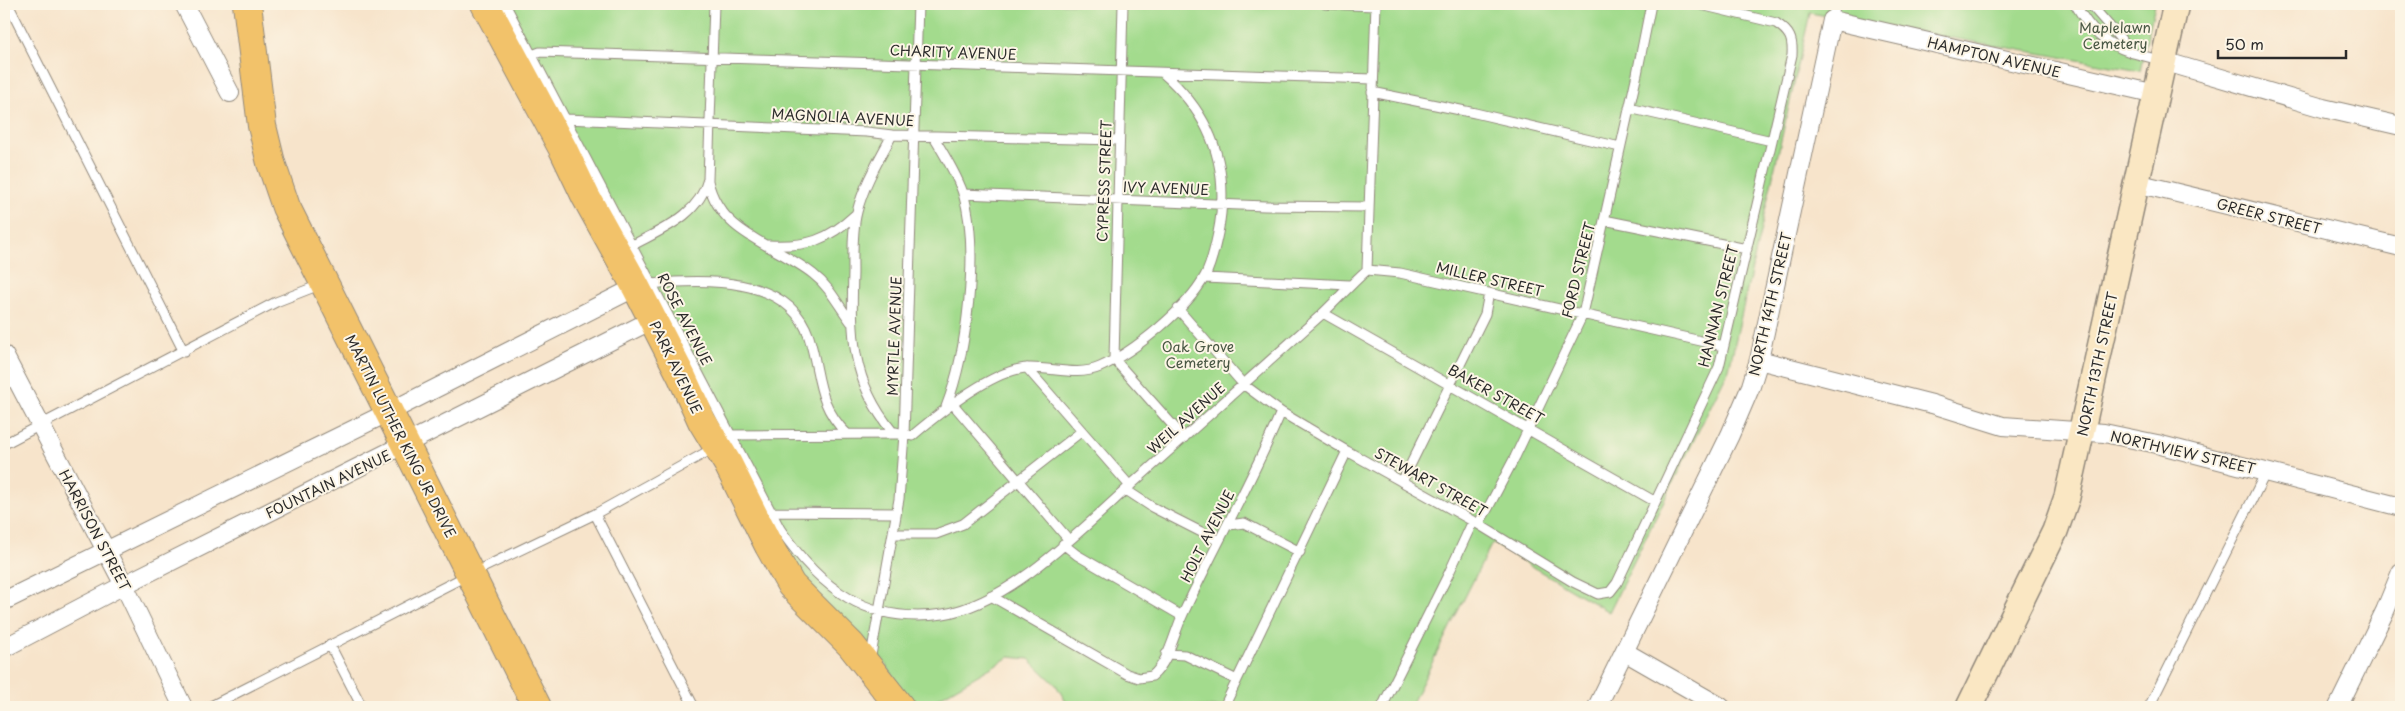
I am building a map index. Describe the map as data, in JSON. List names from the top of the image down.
{
  "streets": {
    "main road": ["NORTH 13TH STREET", "PARK AVENUE", "MARTIN LUTHER KING JR DRIVE"],
    "street": [
      "HAMPTON AVENUE",
      "GREER STREET",
      "NORTH 14TH STREET",
      "NORTHVIEW STREET",
      "FOUNTAIN AVENUE",
      "HARRISON STREET"
    ],
    "lane": [
      "CHARITY AVENUE",
      "MAGNOLIA AVENUE",
      "CYPRESS STREET",
      "IVY AVENUE",
      "FORD STREET",
      "MILLER STREET",
      "HANNAN STREET",
      "ROSE AVENUE",
      "MYRTLE AVENUE",
      "BAKER STREET",
      "WEIL AVENUE",
      "STEWART STREET",
      "HOLT AVENUE"
    ]
  },
  "crossings": [
    ["CHARITY AVENUE", "CYPRESS STREET"],
    ["CHARITY AVENUE", "ROSE AVENUE"],
    ["CHARITY AVENUE", "MYRTLE AVENUE"],
    ["HAMPTON AVENUE", "NORTH 14TH STREET"],
    ["HAMPTON AVENUE", "NORTH 13TH STREET"],
    ["MAGNOLIA AVENUE", "CYPRESS STREET"],
    ["MAGNOLIA AVENUE", "ROSE AVENUE"],
    ["MAGNOLIA AVENUE", "MYRTLE AVENUE"],
    ["CYPRESS STREET", "IVY AVENUE"],
    ["GREER STREET", "NORTH 13TH STREET"],
    ["FORD STREET", "MILLER STREET"],
    ["FORD STREET", "BAKER STREET"],
    ["FORD STREET", "STEWART STREET"],
    ["MILLER STREET", "HANNAN STREET"],
    ["MILLER STREET", "WEIL AVENUE"],
    ["NORTH 14TH STREET", "NORTHVIEW STREET"],
    ["HANNAN STREET", "BAKER STREET"],
    ["HANNAN STREET", "STEWART STREET"],
    ["ROSE AVENUE", "MYRTLE AVENUE"],
    ["ROSE AVENUE", "PARK AVENUE"],
    ["ROSE AVENUE", "WEIL AVENUE"],
    ["MYRTLE AVENUE", "PARK AVENUE"],
    ["MYRTLE AVENUE", "WEIL AVENUE"],
    ["NORTH 13TH STREET", "NORTHVIEW STREET"],
    ["PARK AVENUE", "FOUNTAIN AVENUE"],
    ["BAKER STREET", "WEIL AVENUE"],
    ["WEIL AVENUE", "STEWART STREET"],
    ["WEIL AVENUE", "HOLT AVENUE"],
    ["MARTIN LUTHER KING JR DRIVE", "FOUNTAIN AVENUE"],
    ["STEWART STREET", "HOLT AVENUE"],
    ["FOUNTAIN AVENUE", "HARRISON STREET"]
  ],
  "parks": ["Maplelawn Cemetery", "Oak Grove Cemetery"],
  "scale_bar": "50 m"
}
